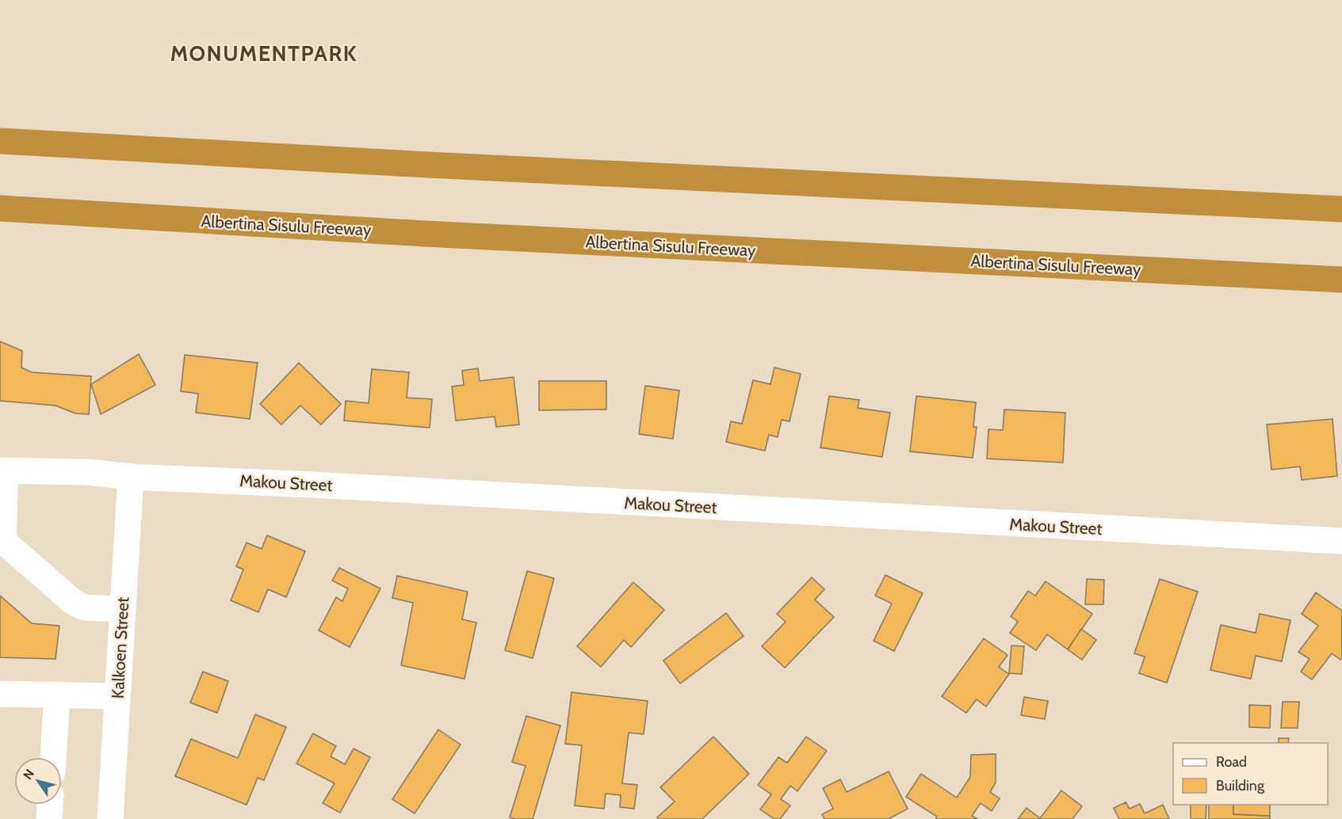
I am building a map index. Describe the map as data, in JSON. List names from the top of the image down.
{
  "streets": {
    "highway": ["Albertina Sisulu Freeway"],
    "street": ["Makou Street", "Kalkoen Street"]
  },
  "crossings": [
    ["Makou Street", "Kalkoen Street"]
  ],
  "districts": ["MONUMENTPARK"],
  "legend": ["Road", "Building"],
  "north": "top left"
}
